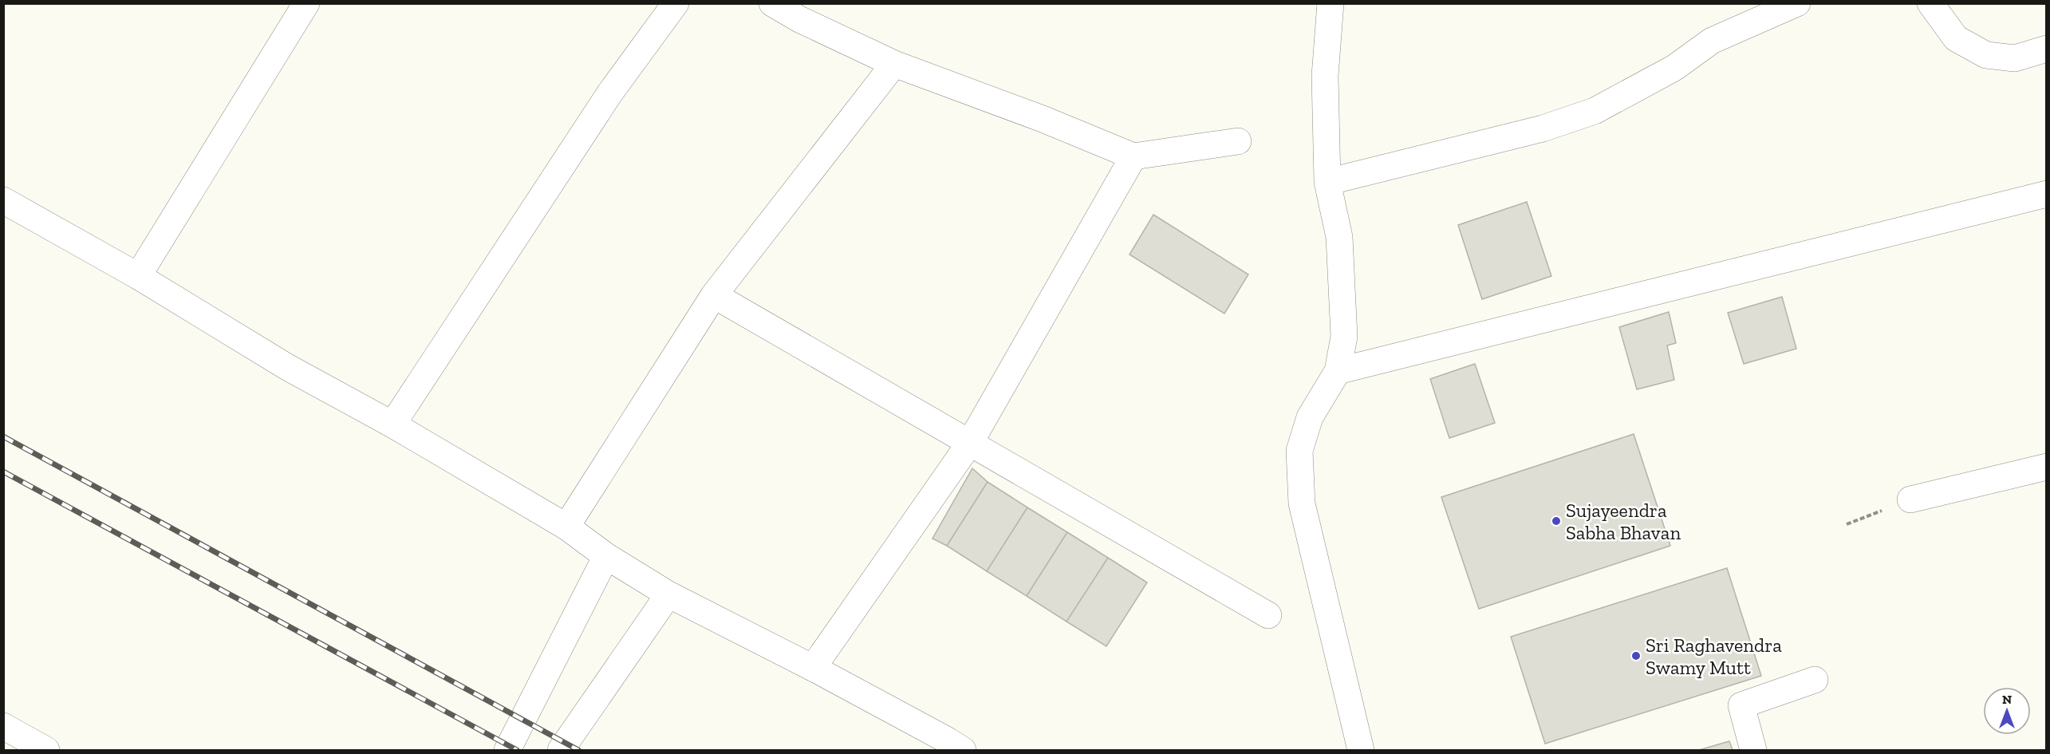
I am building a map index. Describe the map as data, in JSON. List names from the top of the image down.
{
  "places": ["Sujayeendra Sabha Bhavan", "Sri Raghavendra Swamy Mutt"],
  "north": "top"
}
